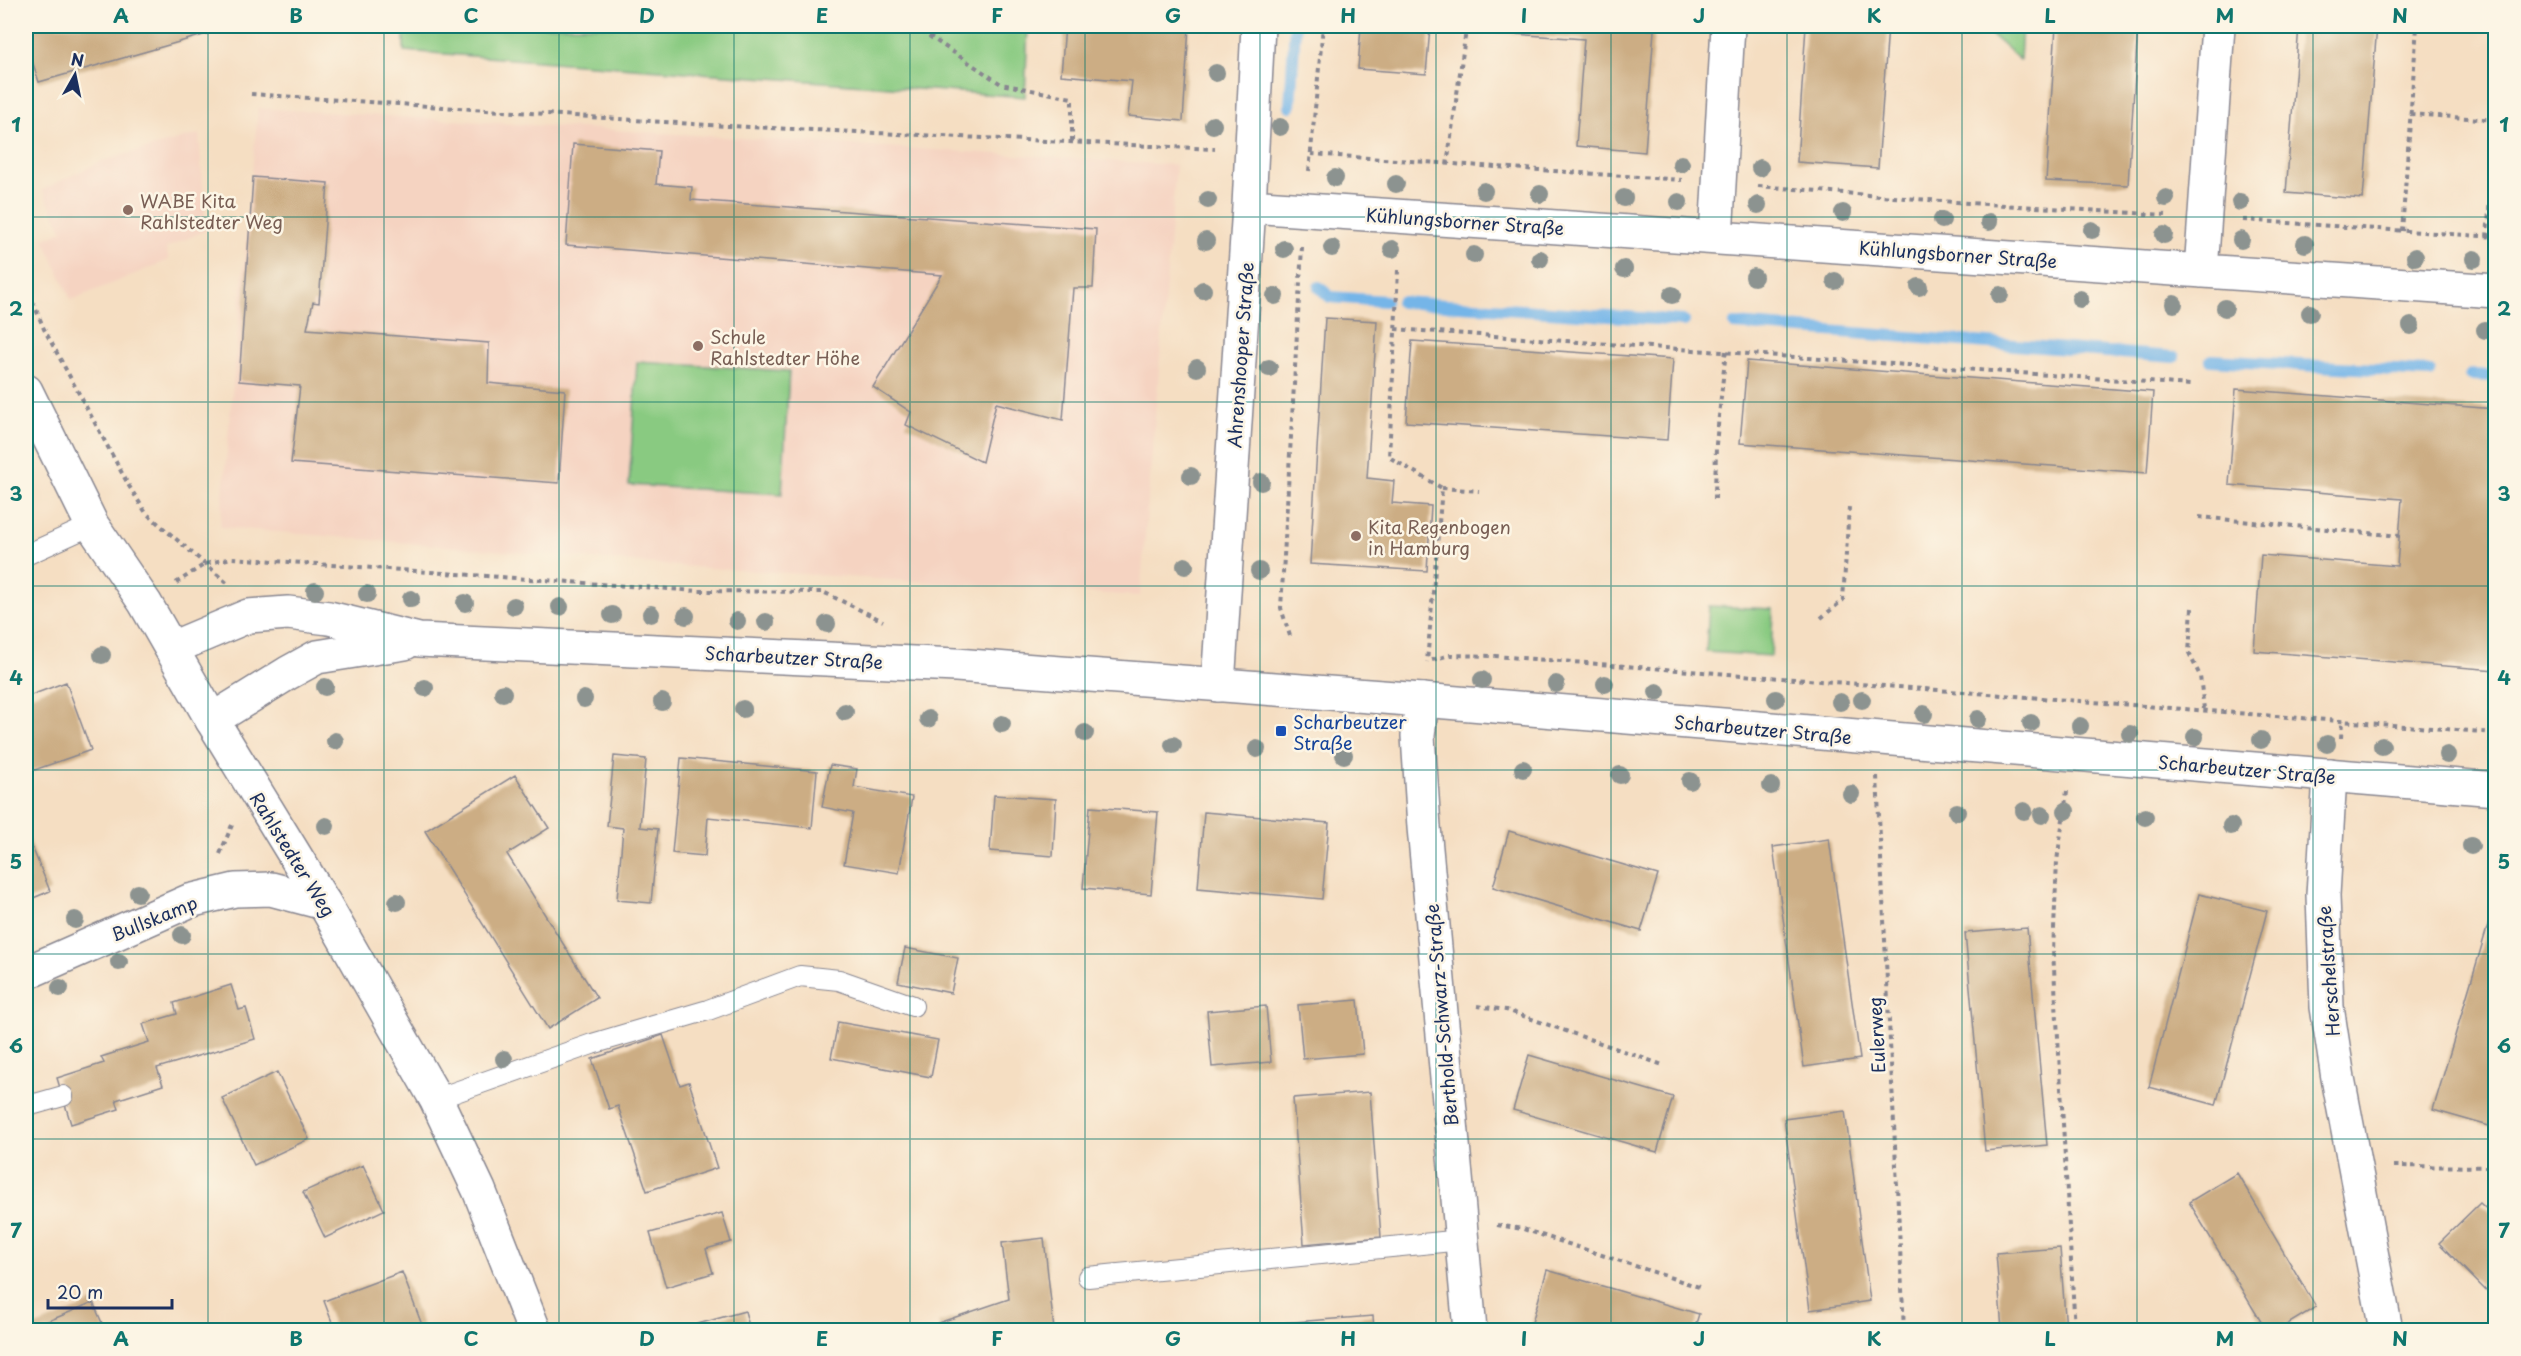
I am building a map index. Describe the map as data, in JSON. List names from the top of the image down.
{
  "streets": {
    "street": [
      "Kühlungsborner Straße",
      "Ahrenshooper Straße",
      "Scharbeutzer Straße",
      "Rahlstedter Weg",
      "Bullskamp",
      "Herschelstraße",
      "Berthold-Schwarz-Straße"
    ],
    "path": ["Eulerweg"]
  },
  "crossings": [
    ["Kühlungsborner Straße", "Ahrenshooper Straße"],
    ["Ahrenshooper Straße", "Scharbeutzer Straße"],
    ["Scharbeutzer Straße", "Rahlstedter Weg"],
    ["Scharbeutzer Straße", "Herschelstraße"],
    ["Scharbeutzer Straße", "Berthold-Schwarz-Straße"],
    ["Scharbeutzer Straße", "Eulerweg"],
    ["Rahlstedter Weg", "Bullskamp"]
  ],
  "places": {
    "other": ["WABE Kita Rahlstedter Weg", "Schule Rahlstedter Höhe", "Kita Regenbogen in Hamburg"],
    "transit": ["Scharbeutzer Straße"]
  },
  "scale_bar": "20 m",
  "north": "top",
  "grid": {
    "columns": [
      "A",
      "B",
      "C",
      "D",
      "E",
      "F",
      "G",
      "H",
      "I",
      "J",
      "K",
      "L",
      "M",
      "N"
    ],
    "rows": [
      "1",
      "2",
      "3",
      "4",
      "5",
      "6",
      "7"
    ]
  }
}
